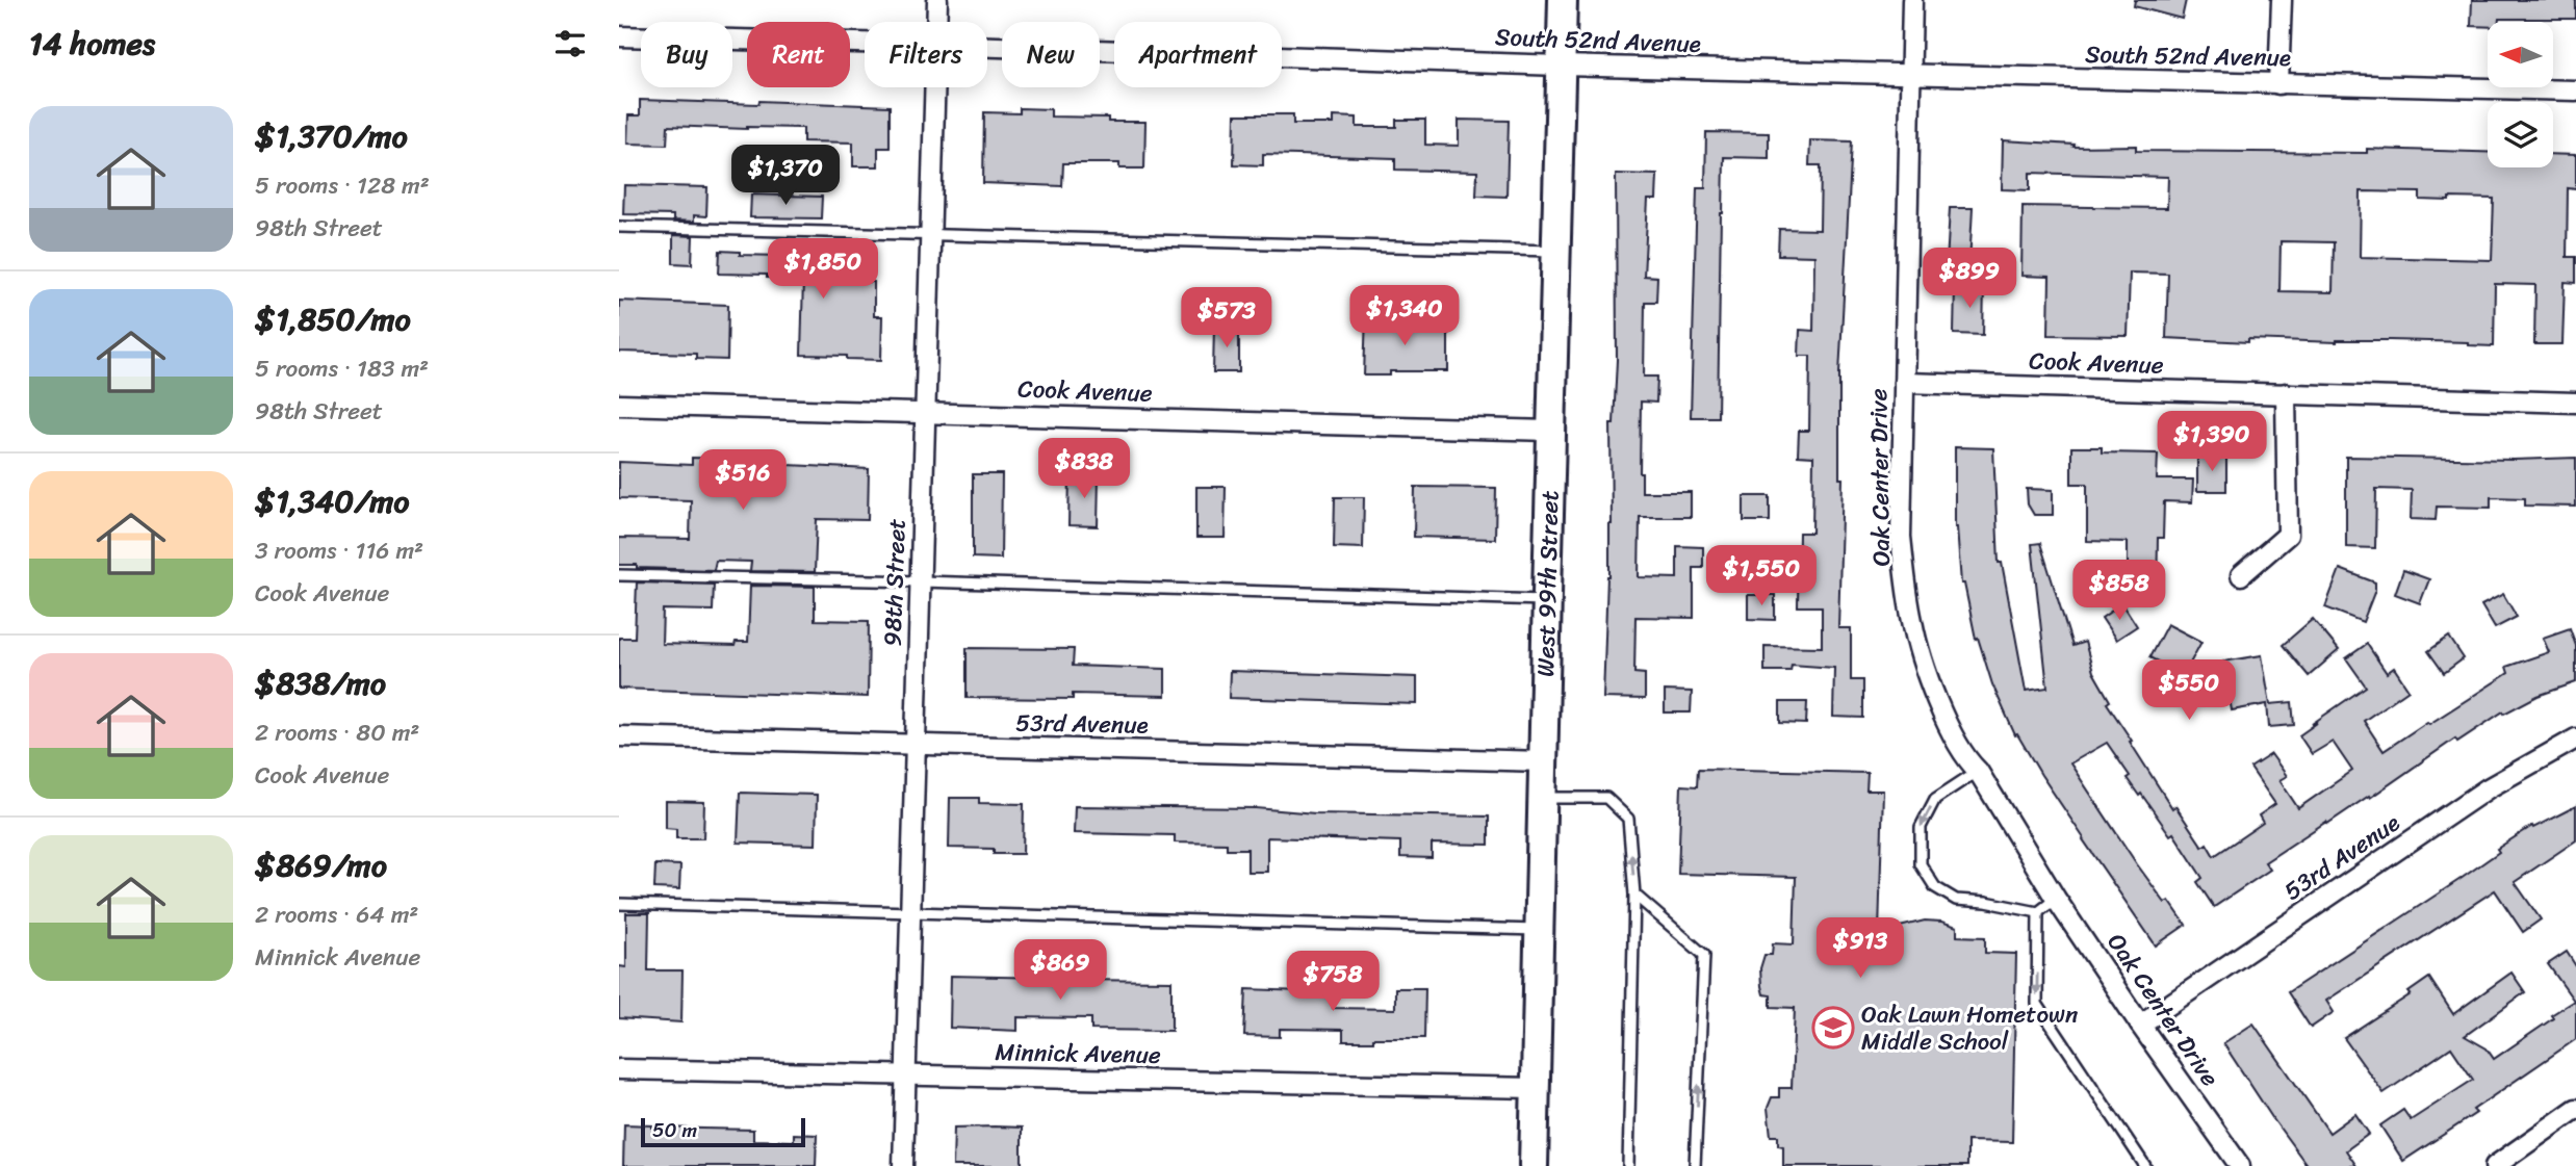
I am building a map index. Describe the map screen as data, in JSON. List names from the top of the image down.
{
  "streets": {
    "street": [
      "South 52nd Avenue",
      "Cook Avenue",
      "Oak Center Drive",
      "98th Street",
      "West 99th Street",
      "53rd Avenue",
      "Minnick Avenue"
    ]
  },
  "crossings": [
    ["South 52nd Avenue", "Oak Center Drive"],
    ["South 52nd Avenue", "West 99th Street"],
    ["Cook Avenue", "Oak Center Drive"],
    ["Cook Avenue", "98th Street"],
    ["Cook Avenue", "West 99th Street"],
    ["Oak Center Drive", "53rd Avenue"],
    ["98th Street", "53rd Avenue"],
    ["98th Street", "Minnick Avenue"],
    ["West 99th Street", "53rd Avenue"],
    ["West 99th Street", "Minnick Avenue"]
  ],
  "places": {
    "school or university": ["Oak Lawn Hometown Middle School"]
  },
  "scale_bar": "50 m",
  "north": "left",
  "page": {
    "heading": "14 homes",
    "chip": [
      "Buy",
      "Rent",
      "Filters",
      "New",
      "Apartment"
    ],
    "list": [
      {
        "name": "$1,370/mo",
        "note": "5 rooms · 128 m² · 98th Street"
      },
      {
        "name": "$1,850/mo",
        "note": "5 rooms · 183 m² · 98th Street"
      },
      {
        "name": "$1,340/mo",
        "note": "3 rooms · 116 m² · Cook Avenue"
      },
      {
        "name": "$838/mo",
        "note": "2 rooms · 80 m² · Cook Avenue"
      },
      {
        "name": "$869/mo",
        "note": "2 rooms · 64 m² · Minnick Avenue"
      }
    ],
    "price": [
      "$1,370",
      "$1,850",
      "$899",
      "$1,340",
      "$573",
      "$1,390",
      "$838",
      "$516",
      "$1,550",
      "$858",
      "$550",
      "$913",
      "$869",
      "$758"
    ],
    "scale": "50 m"
  }
}
